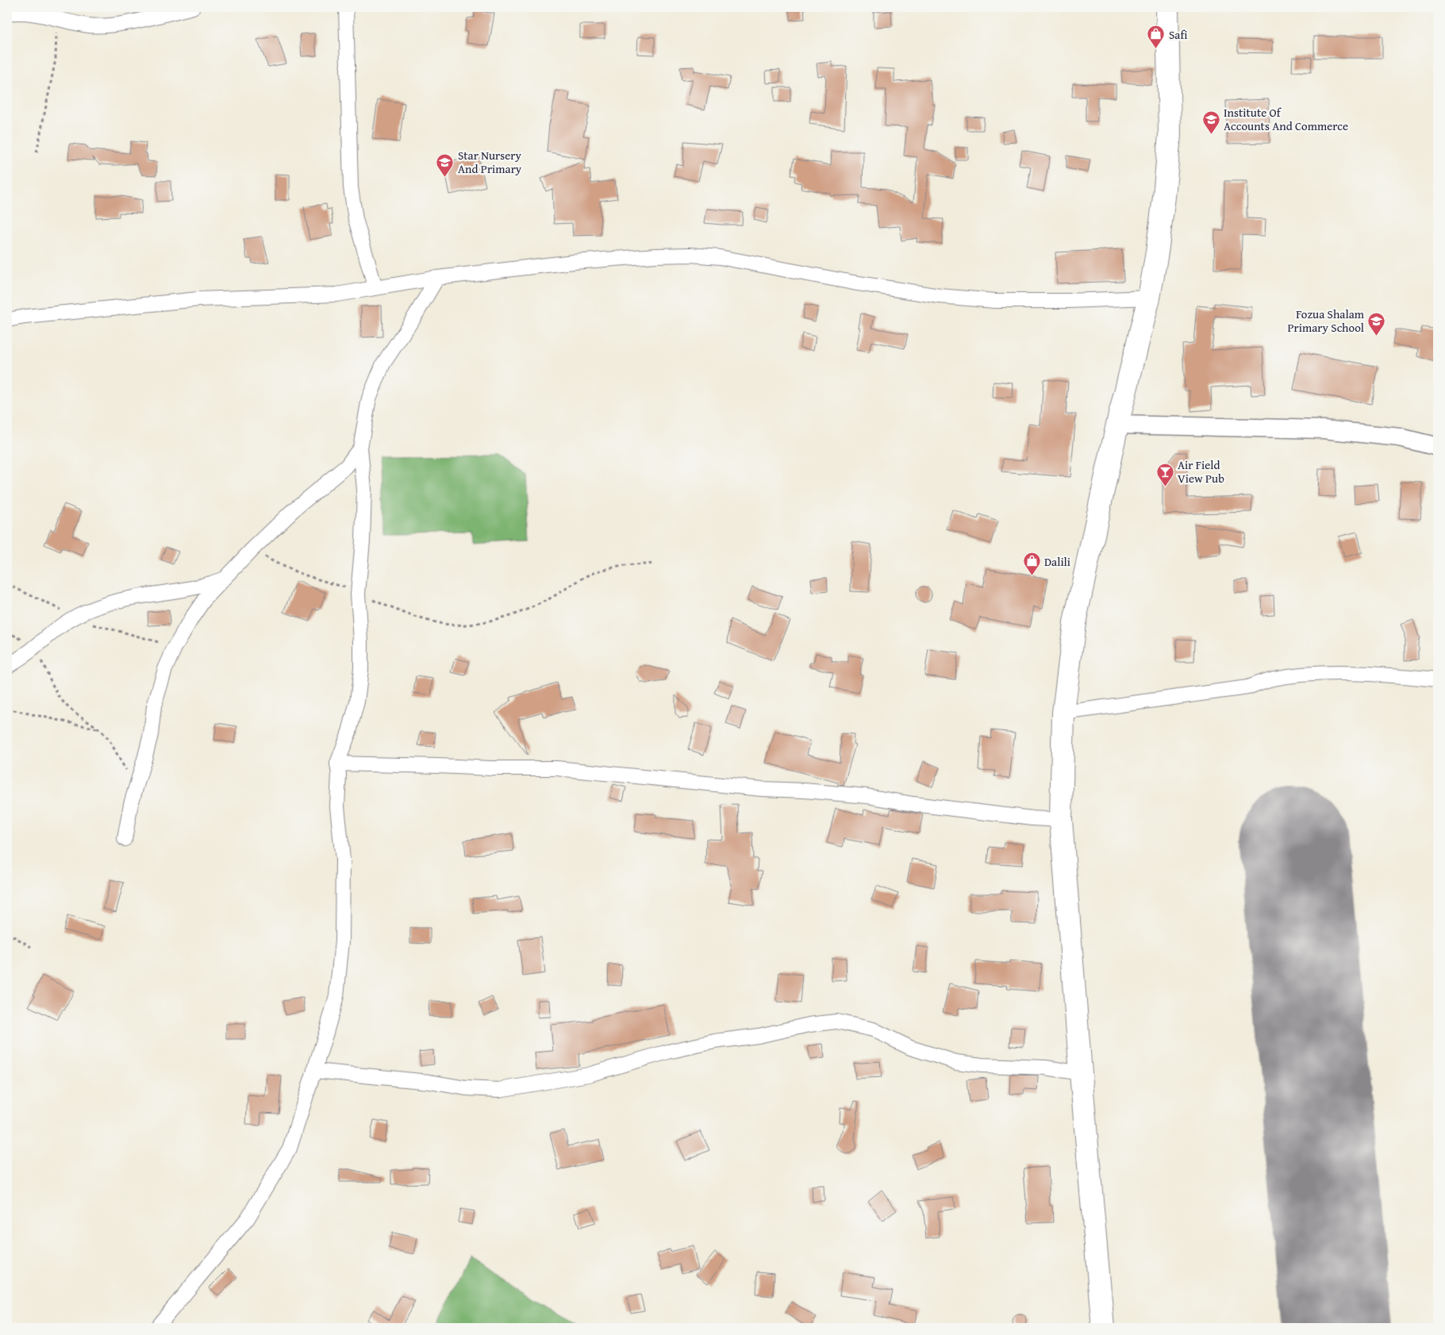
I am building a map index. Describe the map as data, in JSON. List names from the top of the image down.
{
  "places": {
    "shop": ["Safi", "Dalili"],
    "school or university": ["Institute Of Accounts And Commerce", "Star Nursery And Primary", "Fozua Shalam Primary School"],
    "bar": ["Air Field View Pub"]
  }
}
